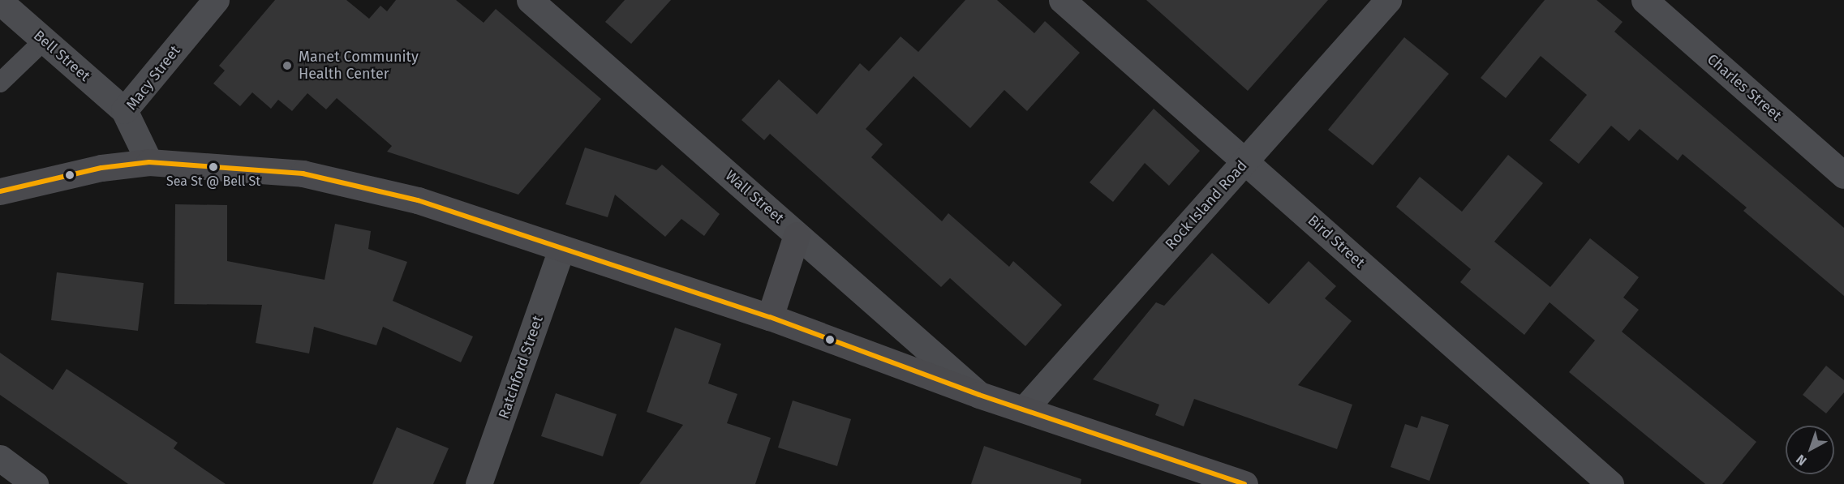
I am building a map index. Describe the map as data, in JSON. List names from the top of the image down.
{
  "streets": {
    "street": [
      "Bell Street",
      "Macy Street",
      "Charles Street",
      "Wall Street",
      "Rock Island Road",
      "Bird Street",
      "Ratchford Street"
    ]
  },
  "crossings": [
    ["Bell Street", "Macy Street"],
    ["Rock Island Road", "Bird Street"]
  ],
  "places": ["Manet Community Health Center", "Sea St @ Bell St"],
  "north": "bottom left"
}
